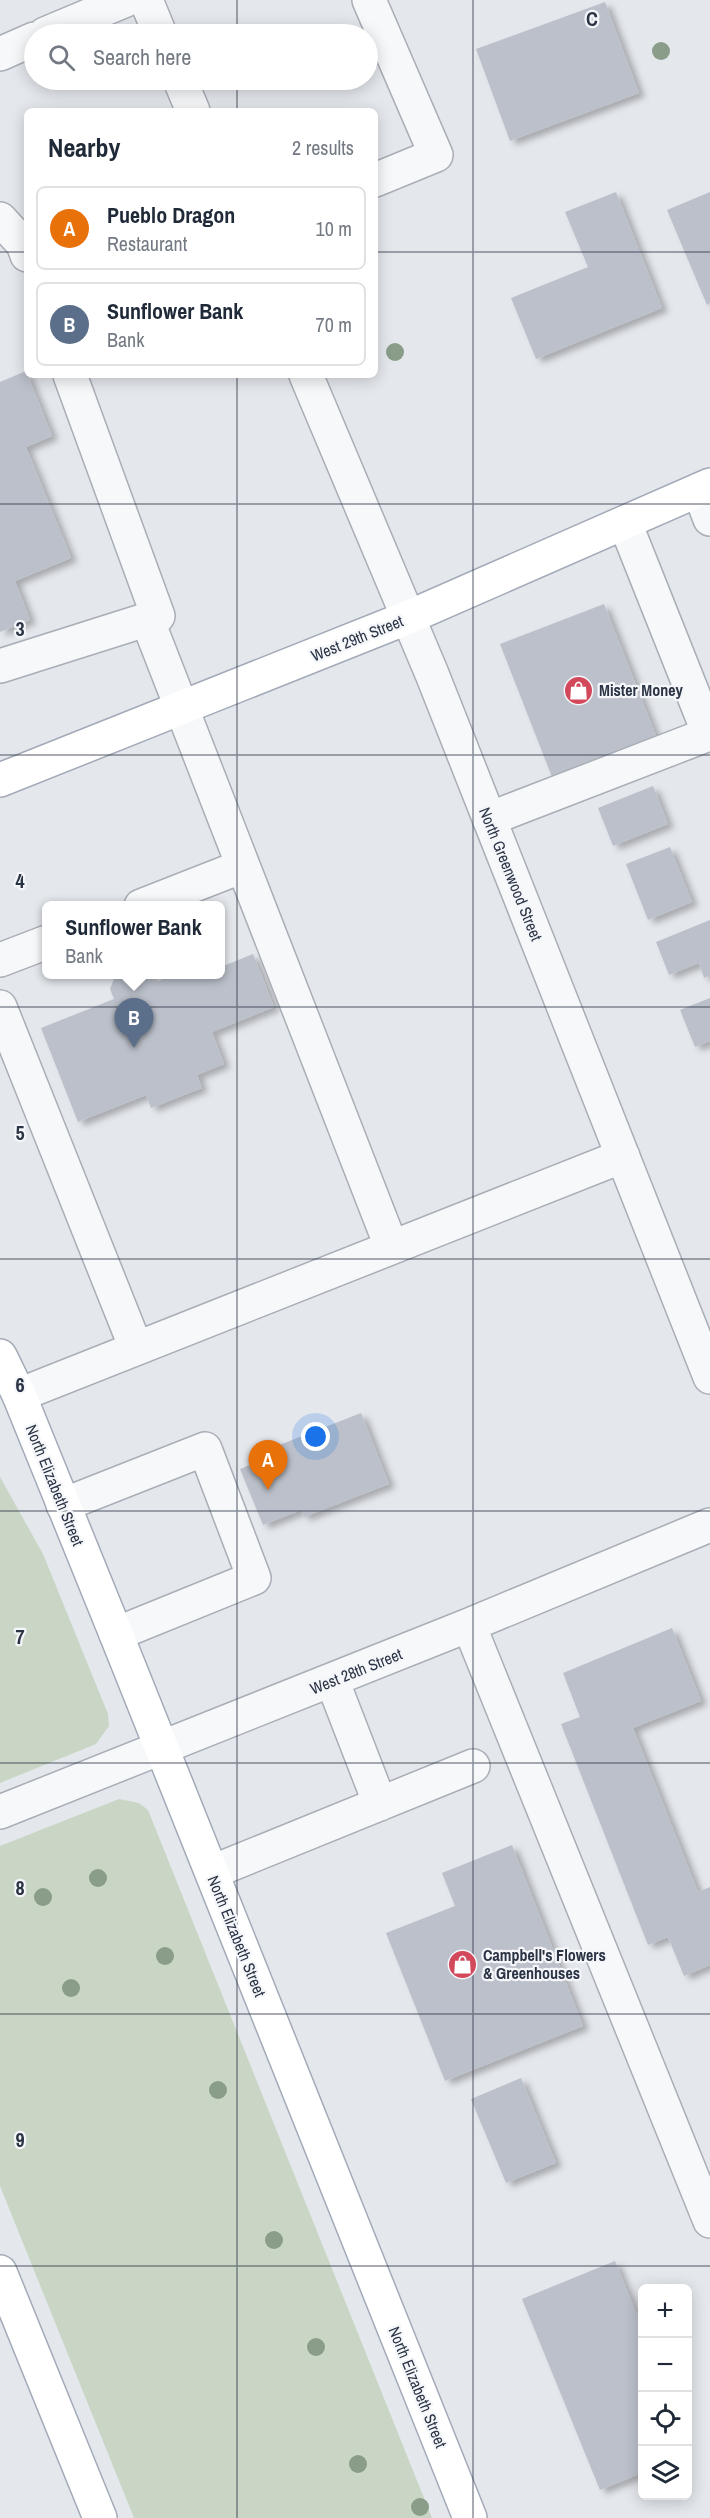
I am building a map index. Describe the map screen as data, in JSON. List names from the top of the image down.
{
  "streets": {
    "main road": ["West 29th Street", "North Elizabeth Street"],
    "street": ["North Greenwood Street", "West 28th Street"]
  },
  "crossings": [
    ["West 29th Street", "North Greenwood Street"],
    ["North Elizabeth Street", "West 28th Street"]
  ],
  "places": {
    "shop": ["Mister Money", "Campbell's Flowers & Greenhouses"]
  },
  "page": {
    "search": "Search here",
    "heading": ["Nearby", "2 results"],
    "list": [
      {
        "mark": "A",
        "name": "Pueblo Dragon",
        "note": "Restaurant",
        "value": "10 m"
      },
      {
        "mark": "B",
        "name": "Sunflower Bank",
        "note": "Bank",
        "value": "70 m"
      }
    ],
    "popup": ["Sunflower Bank", "Bank"],
    "pins": ["B", "A"],
    "map_buttons": ["+", "−"]
  },
  "grid": {
    "columns": ["C"],
    "rows": [
      "3",
      "4",
      "5",
      "6",
      "7",
      "8",
      "9"
    ]
  }
}
